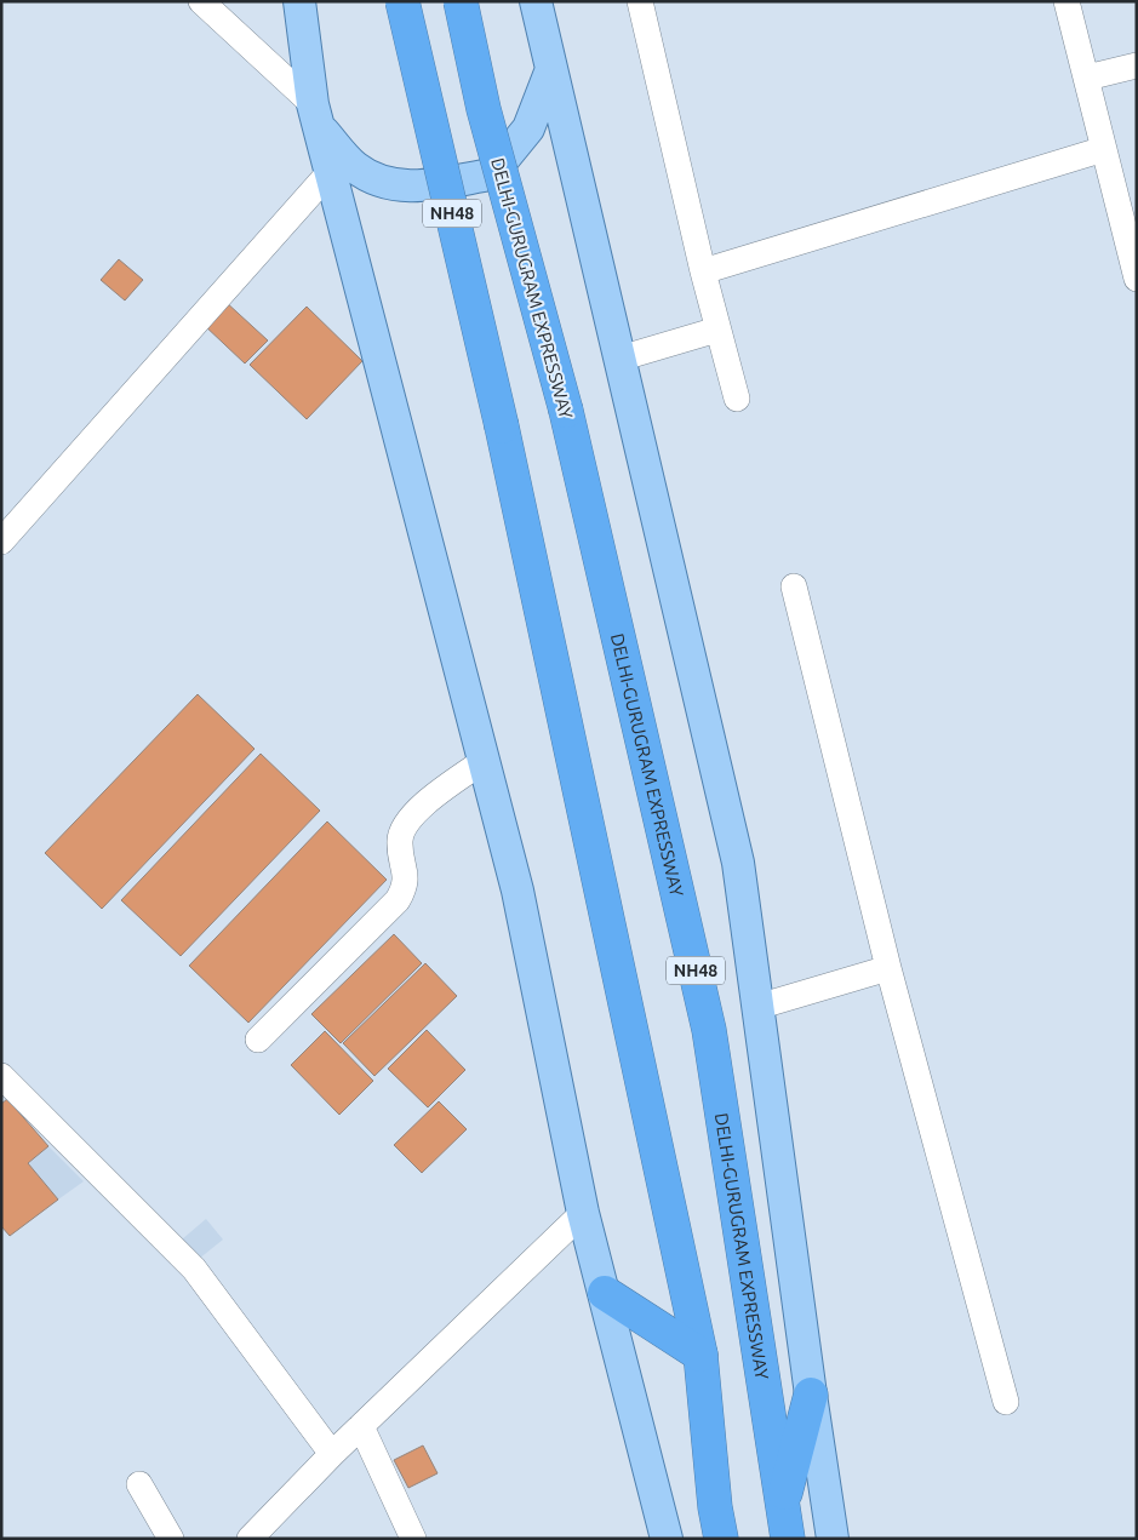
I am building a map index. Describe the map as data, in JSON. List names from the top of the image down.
{
  "streets": {
    "highway": ["NH48", "DELHI-GURUGRAM EXPRESSWAY"]
  }
}
